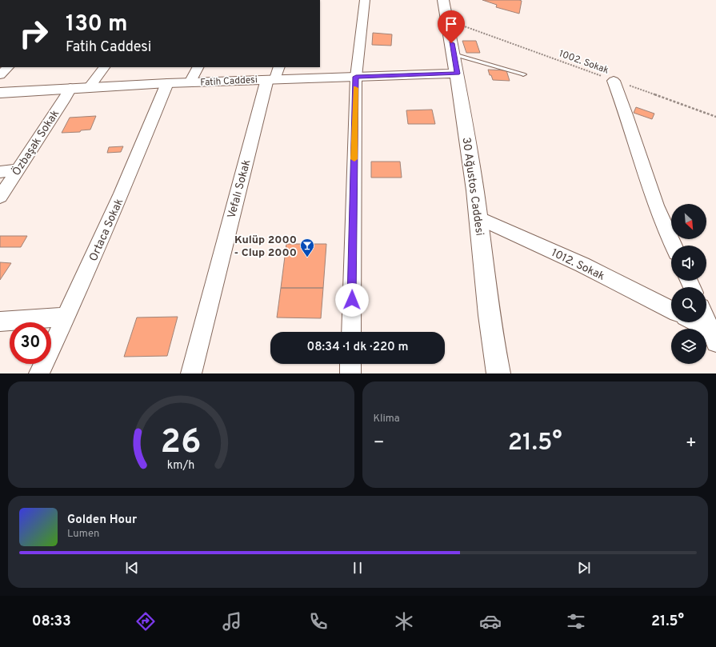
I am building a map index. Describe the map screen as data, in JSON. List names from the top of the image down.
{
  "streets": {
    "street": [
      "Fatih Caddesi",
      "Özbaşak Sokak",
      "30 Ağustos Caddesi",
      "Vefalı Sokak",
      "Ortaca Sokak",
      "1012. Sokak"
    ],
    "path": ["1002. Sokak"]
  },
  "crossings": [
    ["1002. Sokak", "30 Ağustos Caddesi"],
    ["Fatih Caddesi", "Özbaşak Sokak"],
    ["Fatih Caddesi", "30 Ağustos Caddesi"],
    ["Fatih Caddesi", "Vefalı Sokak"],
    ["Fatih Caddesi", "Ortaca Sokak"],
    ["30 Ağustos Caddesi", "1012. Sokak"]
  ],
  "places": {
    "bar": ["Kulüp 2000 - Clup 2000"]
  },
  "north": "bottom right",
  "page": {
    "turn": ["130 m", "Fatih Caddesi"],
    "limit": "30",
    "trip": "08:34 · 1 dk · 220 m",
    "tile": "Klima",
    "heat": ["−", "21.5°", "+"],
    "song": ["Golden Hour", "Lumen"],
    "tabs": ["08:33", "21.5°"],
    "gauge": ["26", "km/h"]
  }
}
